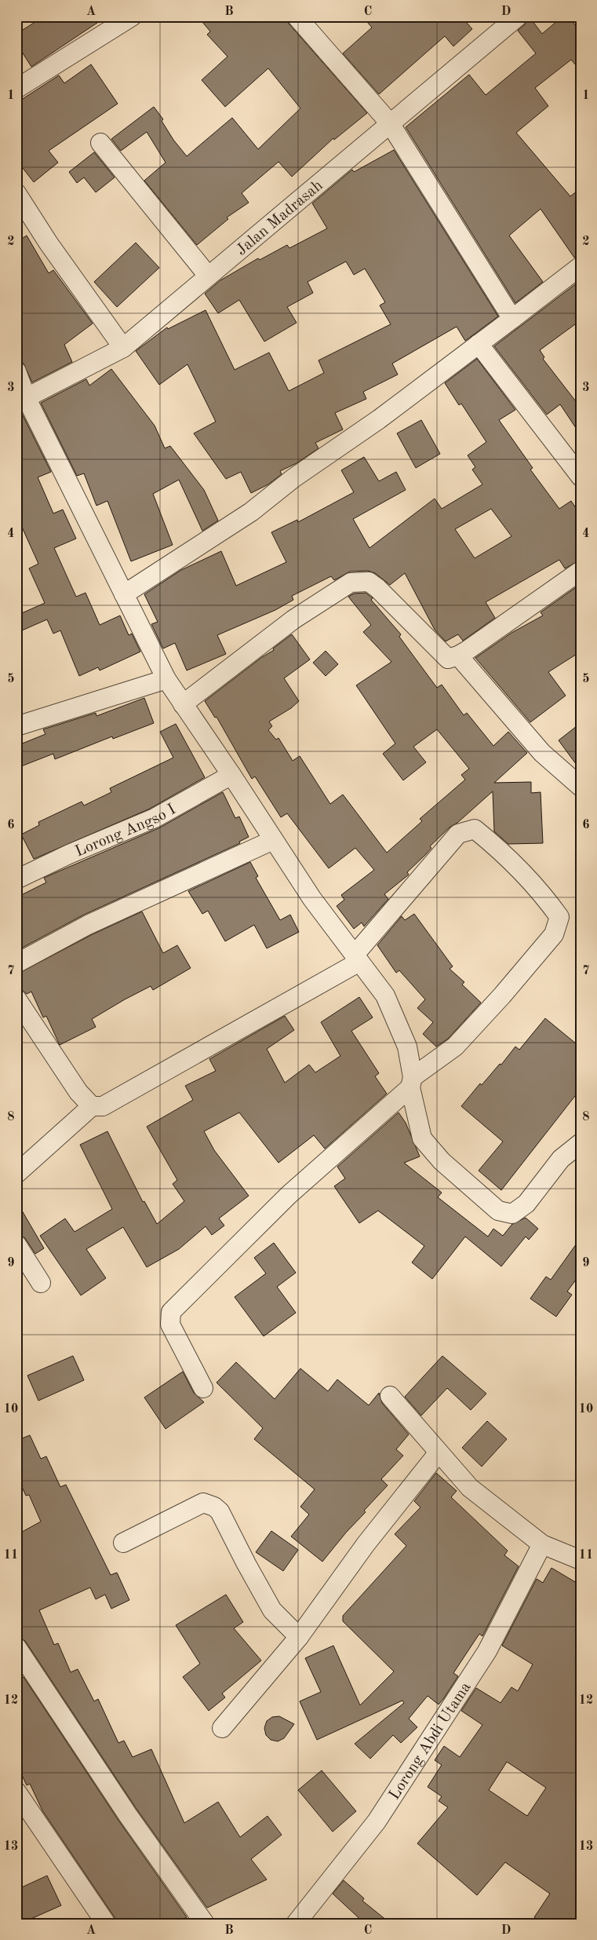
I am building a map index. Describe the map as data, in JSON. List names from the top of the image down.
{
  "streets": {
    "street": ["Jalan Madrasah", "Lorong Angso I", "Lorong Abdi Utama"]
  },
  "grid": {
    "columns": [
      "A",
      "B",
      "C",
      "D"
    ],
    "rows": [
      "1",
      "2",
      "3",
      "4",
      "5",
      "6",
      "7",
      "8",
      "9",
      "10",
      "11",
      "12",
      "13"
    ]
  }
}
